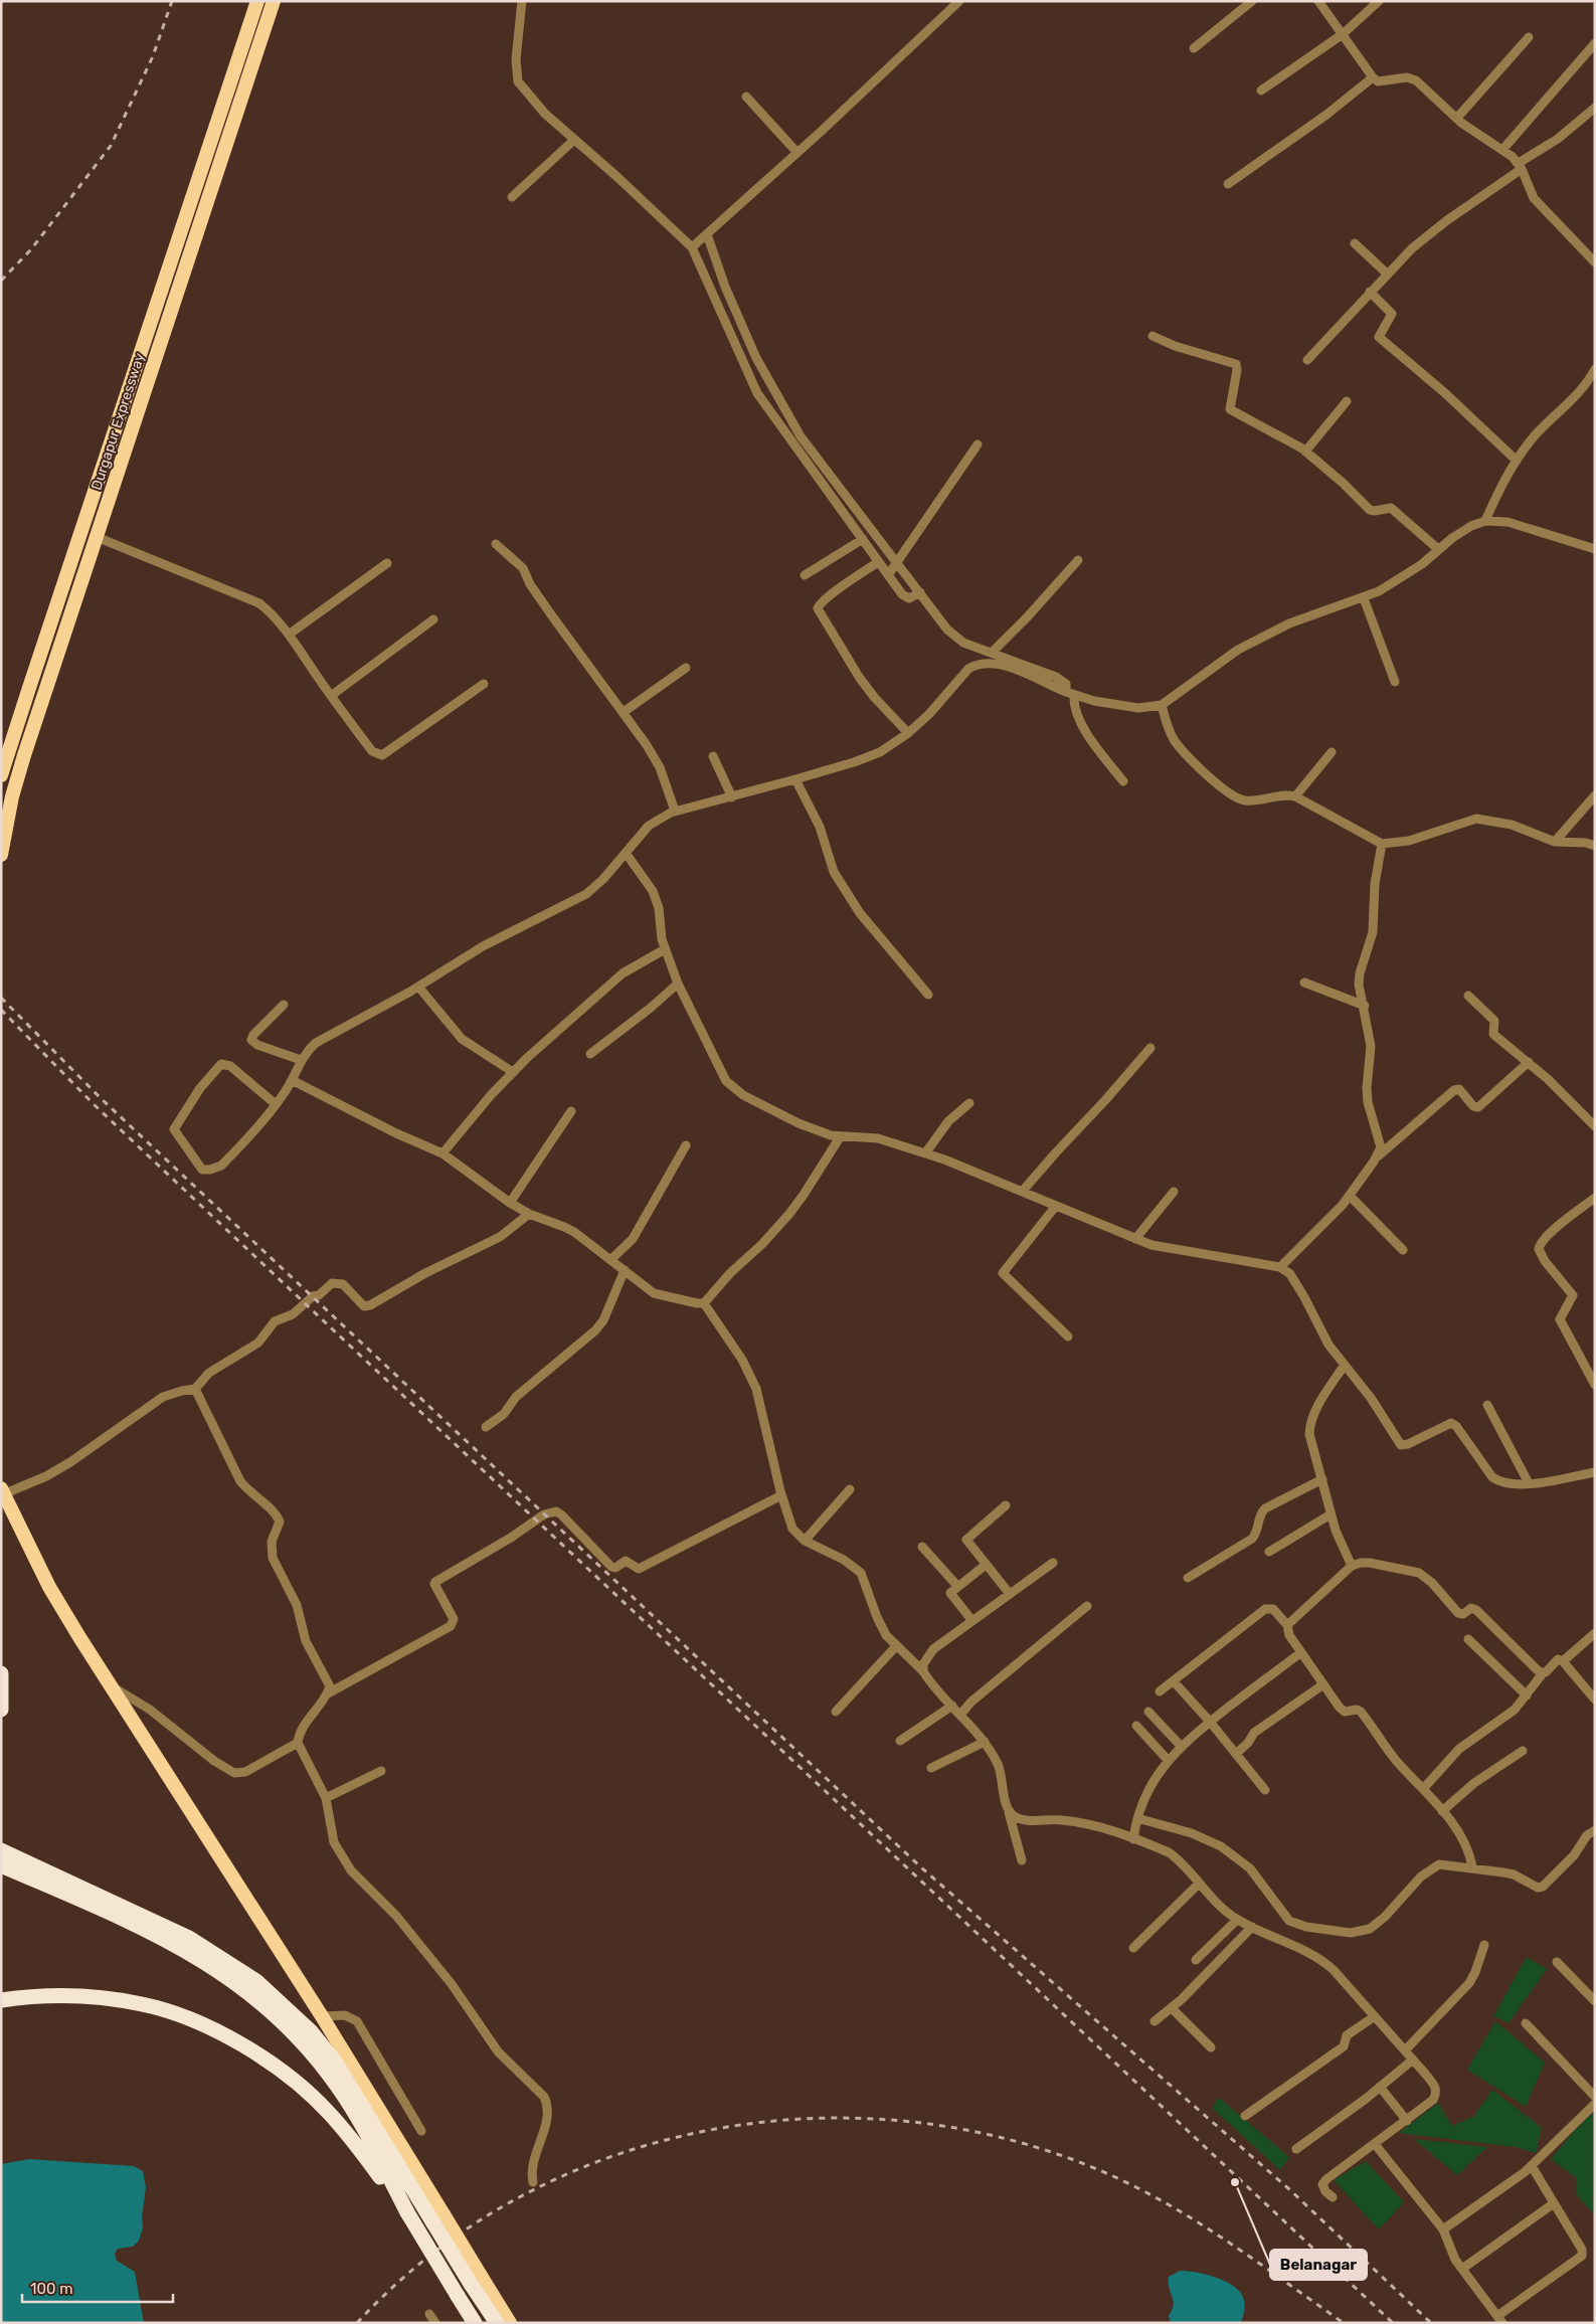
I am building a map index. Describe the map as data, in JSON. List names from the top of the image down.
{
  "streets": {
    "highway": ["Durgapur Expressway"]
  },
  "places": ["Belanagar"],
  "scale_bar": "100 m"
}
